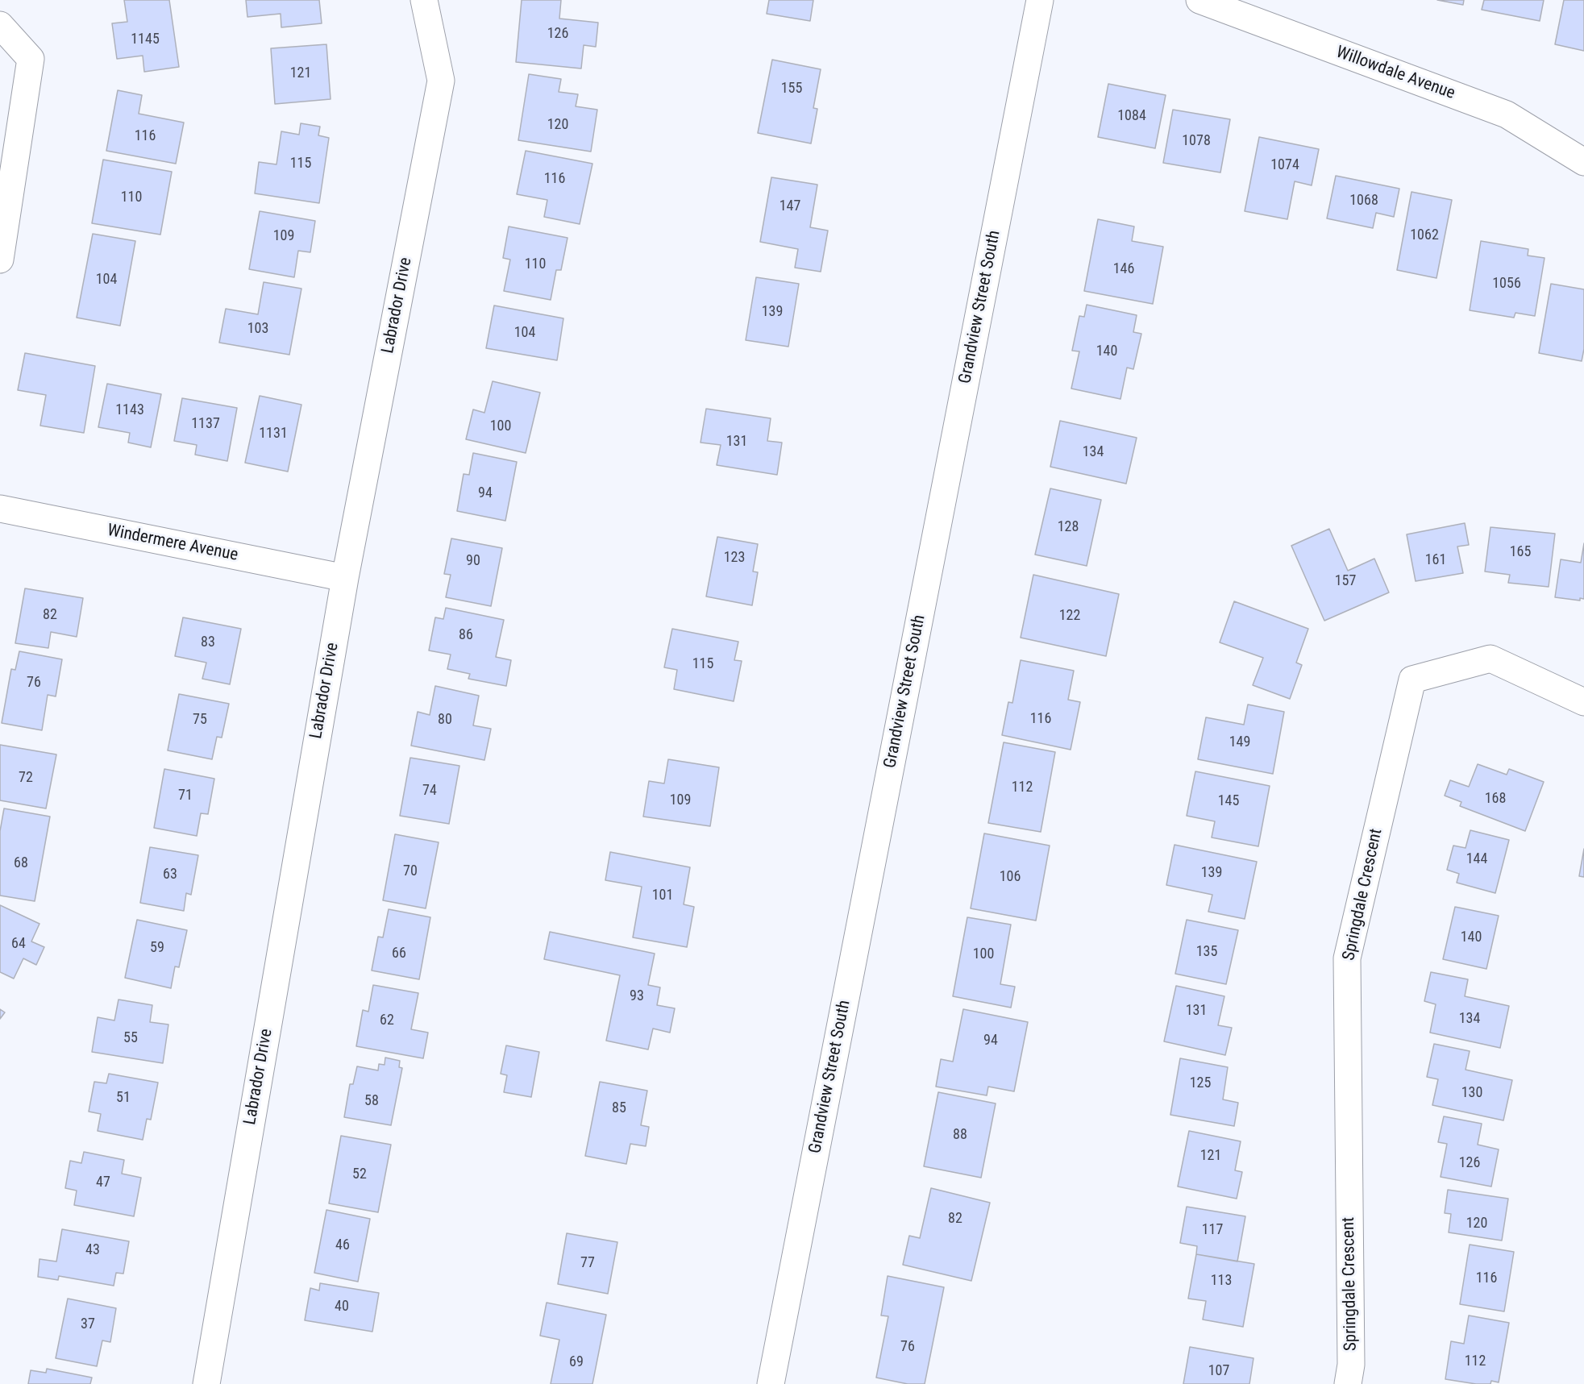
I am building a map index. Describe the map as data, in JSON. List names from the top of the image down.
{
  "streets": {
    "street": [
      "Willowdale Avenue",
      "Labrador Drive",
      "Grandview Street South",
      "Windermere Avenue",
      "Springdale Crescent"
    ]
  },
  "crossings": [
    ["Labrador Drive", "Windermere Avenue"]
  ],
  "house_numbers": [
    "126",
    "1145",
    "121",
    "155",
    "1084",
    "120",
    "116",
    "1078",
    "115",
    "1074",
    "116",
    "110",
    "1068",
    "147",
    "1062",
    "109",
    "110",
    "146",
    "104",
    "1056",
    "139",
    "103",
    "104",
    "140",
    "1143",
    "1137",
    "100",
    "1131",
    "131",
    "134",
    "94",
    "128",
    "165",
    "123",
    "161",
    "90",
    "157",
    "82",
    "122",
    "86",
    "83",
    "115",
    "76",
    "116",
    "75",
    "80",
    "149",
    "72",
    "112",
    "74",
    "71",
    "168",
    "109",
    "145",
    "144",
    "68",
    "70",
    "139",
    "63",
    "106",
    "101",
    "140",
    "64",
    "59",
    "135",
    "66",
    "100",
    "93",
    "131",
    "134",
    "62",
    "55",
    "94",
    "125",
    "130",
    "51",
    "58",
    "85",
    "88",
    "121",
    "126",
    "52",
    "47",
    "82",
    "120",
    "117",
    "46",
    "43",
    "77",
    "116",
    "113",
    "40",
    "37",
    "76",
    "112",
    "69",
    "107"
  ]
}
